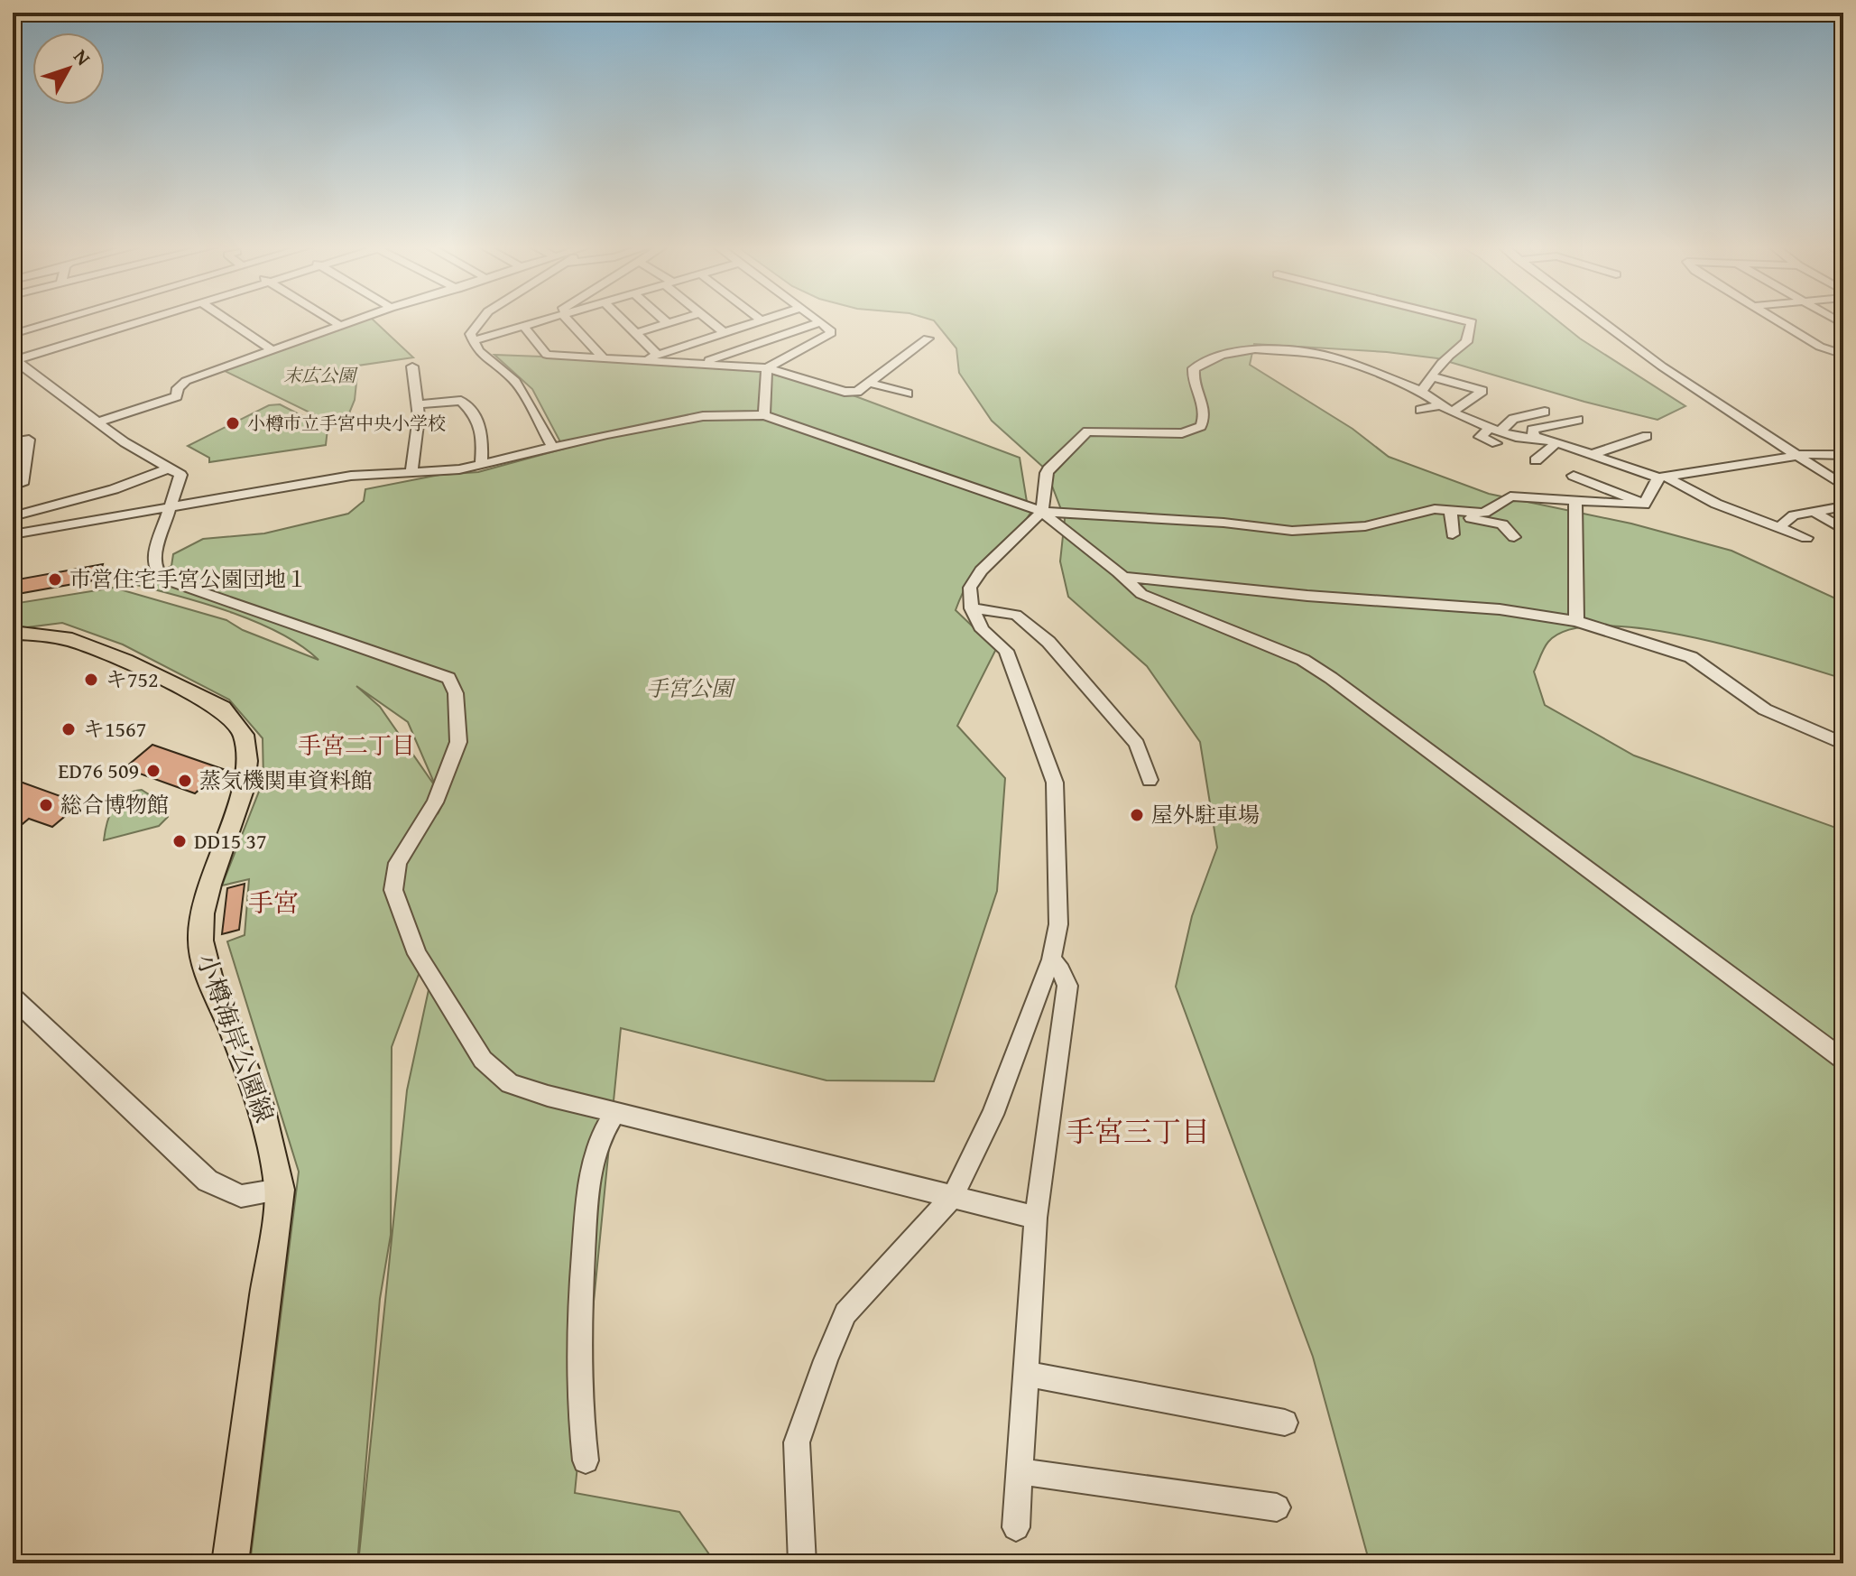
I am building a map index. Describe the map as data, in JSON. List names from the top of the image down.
{
  "streets": {
    "main road": ["小樽海岸公園線"]
  },
  "districts": ["手宮二丁目", "手宮", "手宮三丁目"],
  "parks": ["末広公園", "手宮公園"],
  "places": [
    "小樽市立手宮中央小学校",
    "市営住宅手宮公園団地１",
    "キ752",
    "キ1567",
    "ED76 509",
    "蒸気機関車資料館",
    "総合博物館",
    "屋外駐車場",
    "DD15 37"
  ],
  "north": "top right"
}
